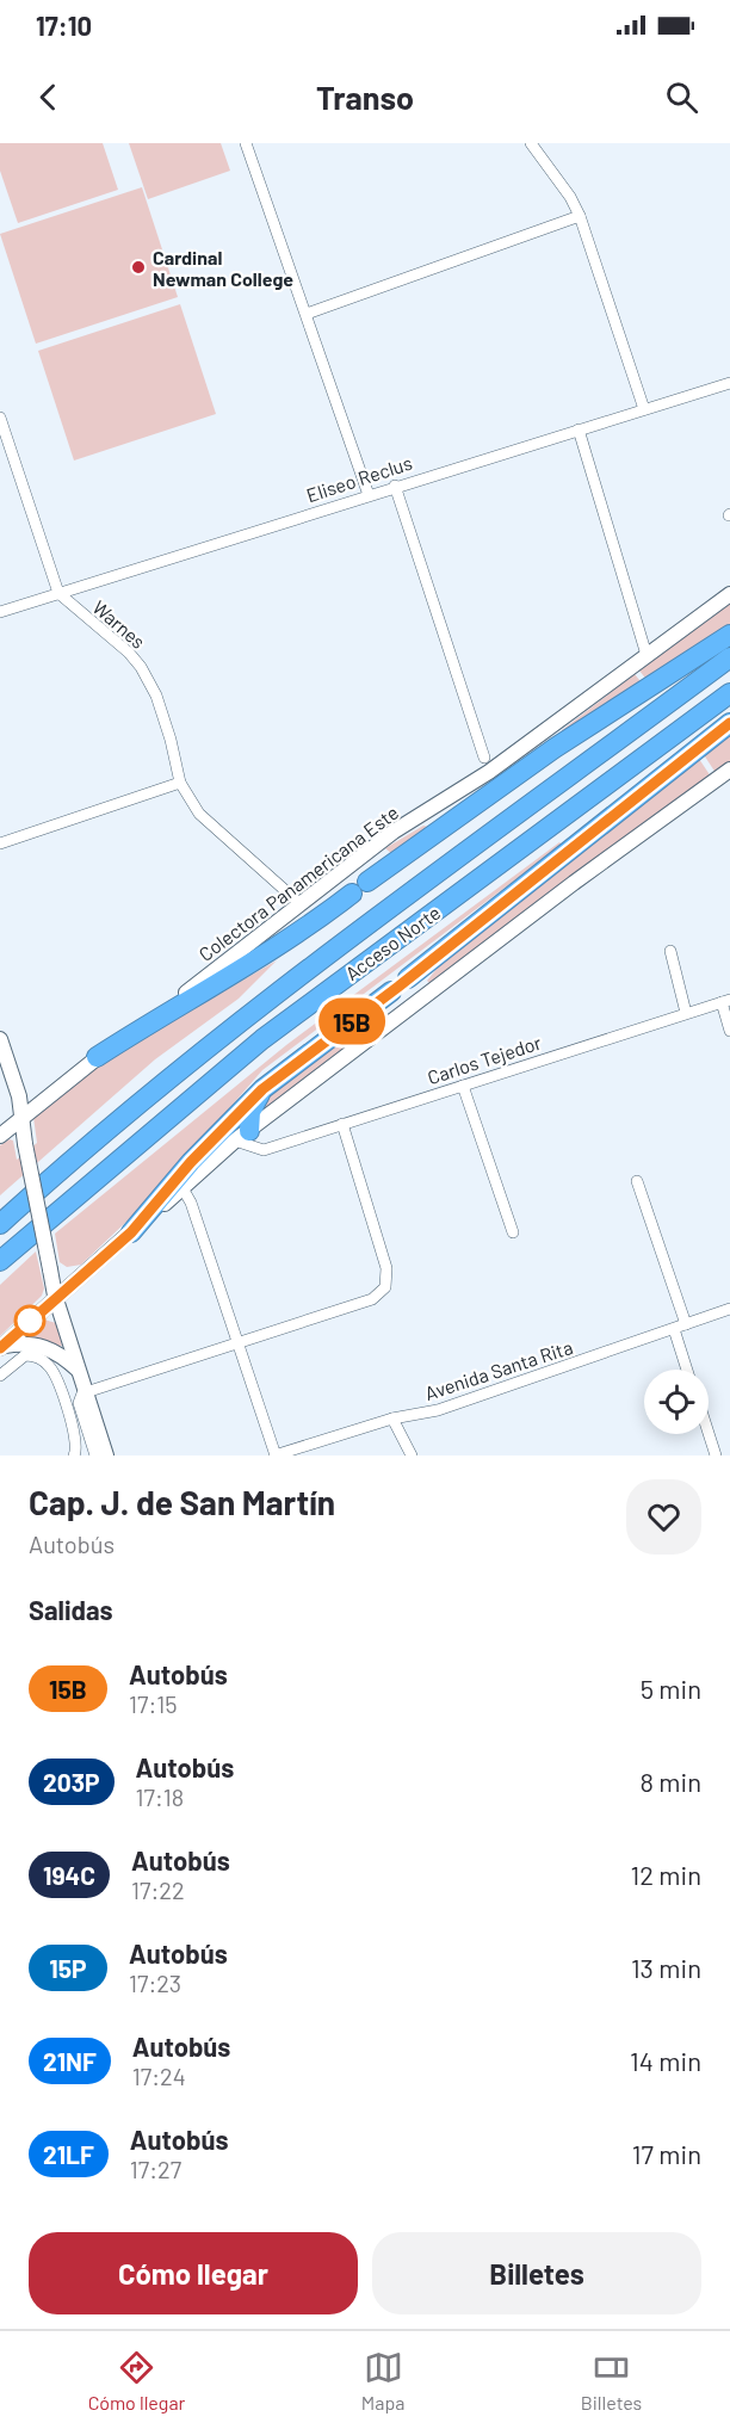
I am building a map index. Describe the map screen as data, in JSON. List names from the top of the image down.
{
  "streets": {
    "highway": ["Acceso Norte"],
    "street": [
      "Eliseo Reclus",
      "Warnes",
      "Colectora Panamericana Este",
      "Carlos Tejedor",
      "Avenida Santa Rita"
    ]
  },
  "crossings": [
    ["Eliseo Reclus", "Warnes"],
    ["Warnes", "Colectora Panamericana Este"]
  ],
  "places": ["Cardinal Newman College"],
  "lines": ["bus line 15B"],
  "page": {
    "status": "17:10",
    "header": "Transo",
    "on_map": "15B",
    "heading": [
      ["Cap. J. de San Martín", "Autobús"],
      "Salidas"
    ],
    "list": [
      {
        "mark": "15B",
        "name": "Autobús",
        "note": "17:15",
        "value": "5 min"
      },
      {
        "mark": "203P",
        "name": "Autobús",
        "note": "17:18",
        "value": "8 min"
      },
      {
        "mark": "194C",
        "name": "Autobús",
        "note": "17:22",
        "value": "12 min"
      },
      {
        "mark": "15P",
        "name": "Autobús",
        "note": "17:23",
        "value": "13 min"
      },
      {
        "mark": "21NF",
        "name": "Autobús",
        "note": "17:24",
        "value": "14 min"
      },
      {
        "mark": "21LF",
        "name": "Autobús",
        "note": "17:27",
        "value": "17 min"
      }
    ],
    "buttons": ["Cómo llegar", "Billetes"],
    "tabs": ["Cómo llegar", "Mapa", "Billetes"]
  }
}
